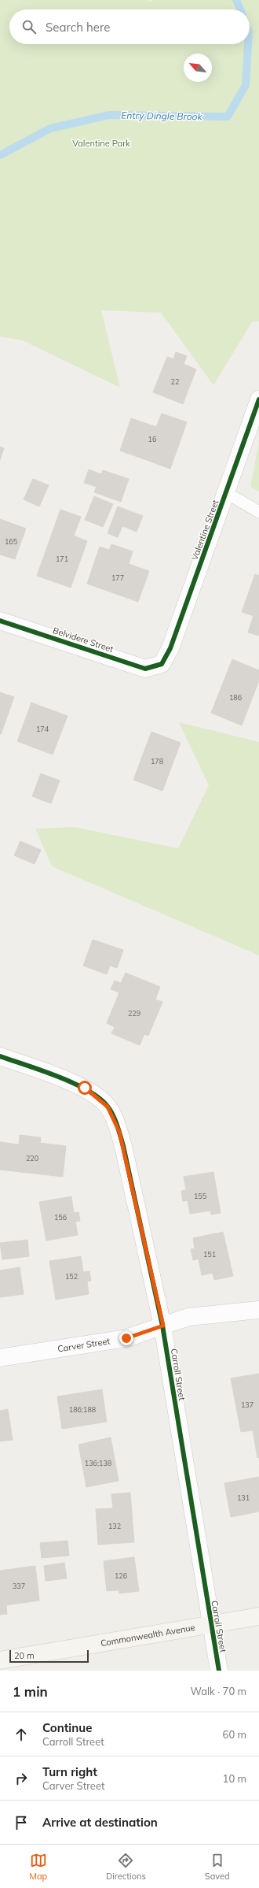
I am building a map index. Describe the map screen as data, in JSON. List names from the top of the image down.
{
  "streets": {
    "street": [
      "Valentine Street",
      "Belvidere Street",
      "Carver Street",
      "Carroll Street",
      "Commonwealth Avenue"
    ]
  },
  "crossings": [
    ["Valentine Street", "Belvidere Street"],
    ["Carver Street", "Carroll Street"],
    ["Carroll Street", "Commonwealth Avenue"]
  ],
  "water": ["Entry Dingle Brook"],
  "parks": ["Valentine Park"],
  "house_numbers": [
    "22",
    "16",
    "165",
    "171",
    "177",
    "186",
    "174",
    "178",
    "229",
    "220",
    "155",
    "156",
    "151",
    "152",
    "137",
    "186;188",
    "136;138",
    "131",
    "132",
    "126",
    "337"
  ],
  "scale_bar": "20 m",
  "north": "top left",
  "page": {
    "search": "Search here",
    "scale": "20 m",
    "heading": ["1 min", "Walk · 70 m"],
    "list": [
      ["Continue", "Carroll Street", "60 m"],
      ["Turn right", "Carver Street", "10 m"],
      "Arrive at destination"
    ],
    "nav": ["Map", "Directions", "Saved"]
  }
}
